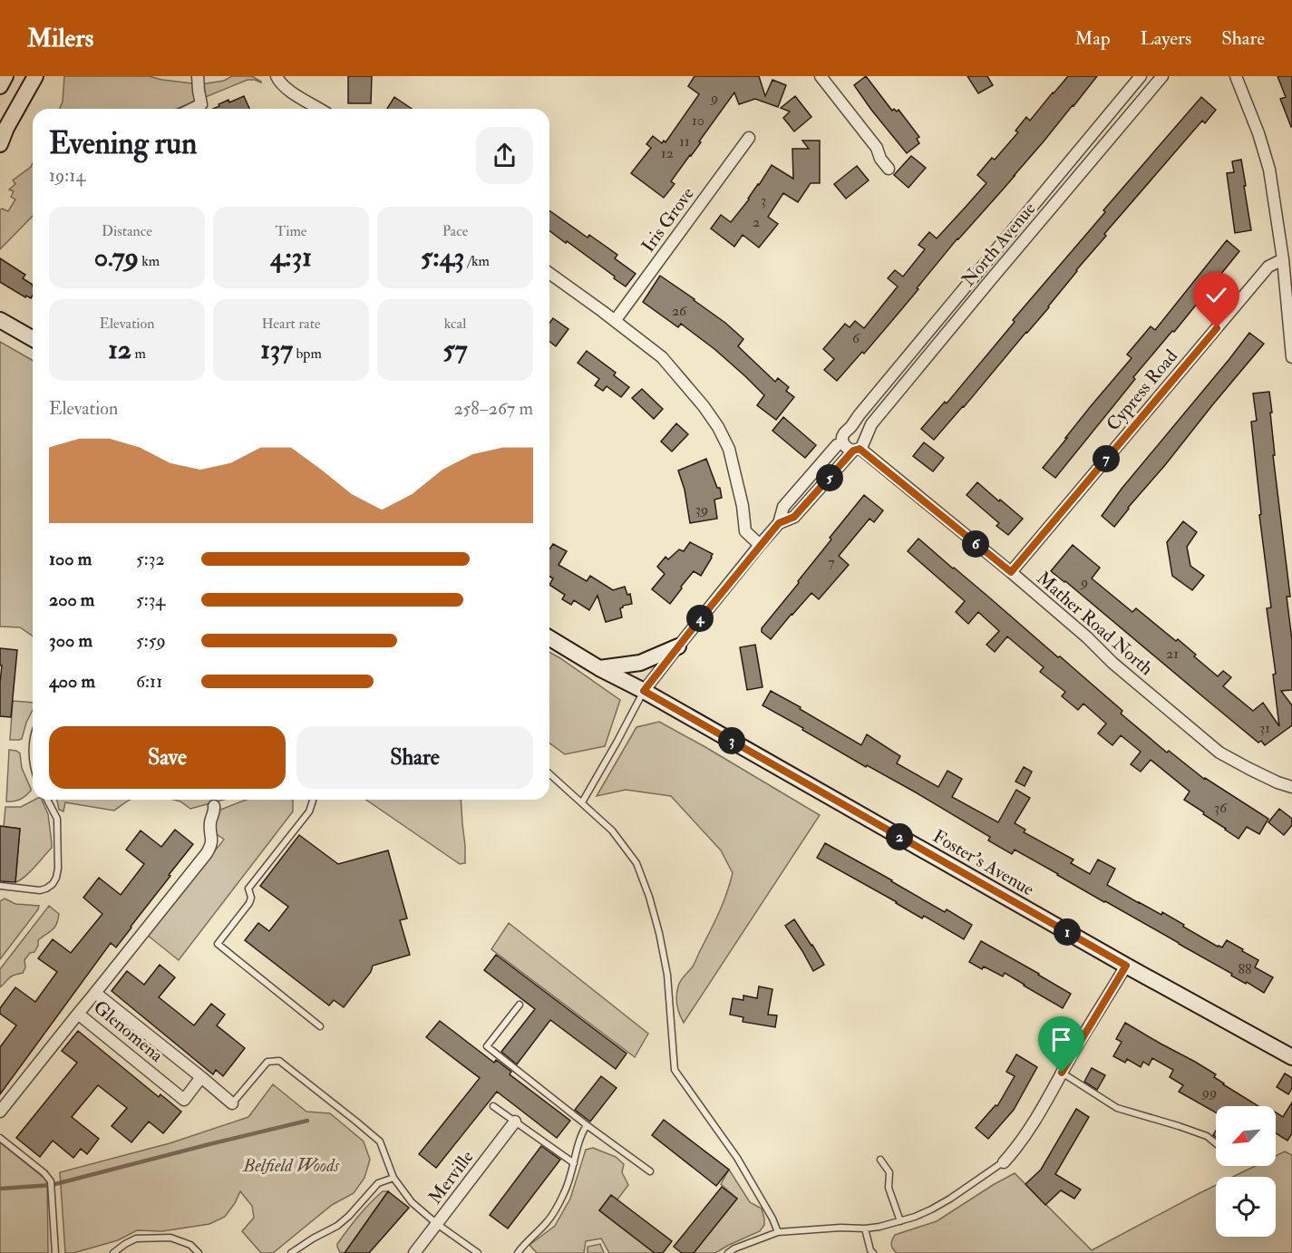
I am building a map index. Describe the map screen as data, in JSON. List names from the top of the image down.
{
  "streets": {
    "main road": ["Foster's Avenue"],
    "street": [
      "Iris Grove",
      "North Avenue",
      "Cypress Road",
      "Mather Road North",
      "Glenomena",
      "Merville"
    ]
  },
  "crossings": [
    ["North Avenue", "Mather Road North"],
    ["North Avenue", "Foster's Avenue"],
    ["Cypress Road", "Mather Road North"]
  ],
  "parks": ["Belfield Woods"],
  "house_numbers": [
    "9",
    "10",
    "11",
    "12",
    "3",
    "2",
    "26",
    "6",
    "39",
    "7",
    "9",
    "21",
    "31",
    "36",
    "88",
    "99"
  ],
  "north": "bottom left",
  "page": {
    "header": "Milers",
    "nav": ["Map", "Layers", "Share"],
    "heading": ["Evening run", "19:14"],
    "stats": [
      ["Distance", "0.79 km"],
      ["Time", "4:31"],
      ["Pace", "5:43 /km"],
      ["Elevation", "12 m"],
      ["Heart rate", "137 bpm"],
      ["kcal", "57"]
    ],
    "chart": ["Elevation", "258–267 m"],
    "pins": [
      "7",
      "5",
      "6",
      "4",
      "3",
      "2",
      "1"
    ],
    "list": [
      {
        "name": "100 m",
        "note": "5:32"
      },
      {
        "name": "200 m",
        "note": "5:34"
      },
      {
        "name": "300 m",
        "note": "5:59"
      },
      {
        "name": "400 m",
        "note": "6:11"
      }
    ],
    "buttons": ["Save", "Share"]
  }
}
